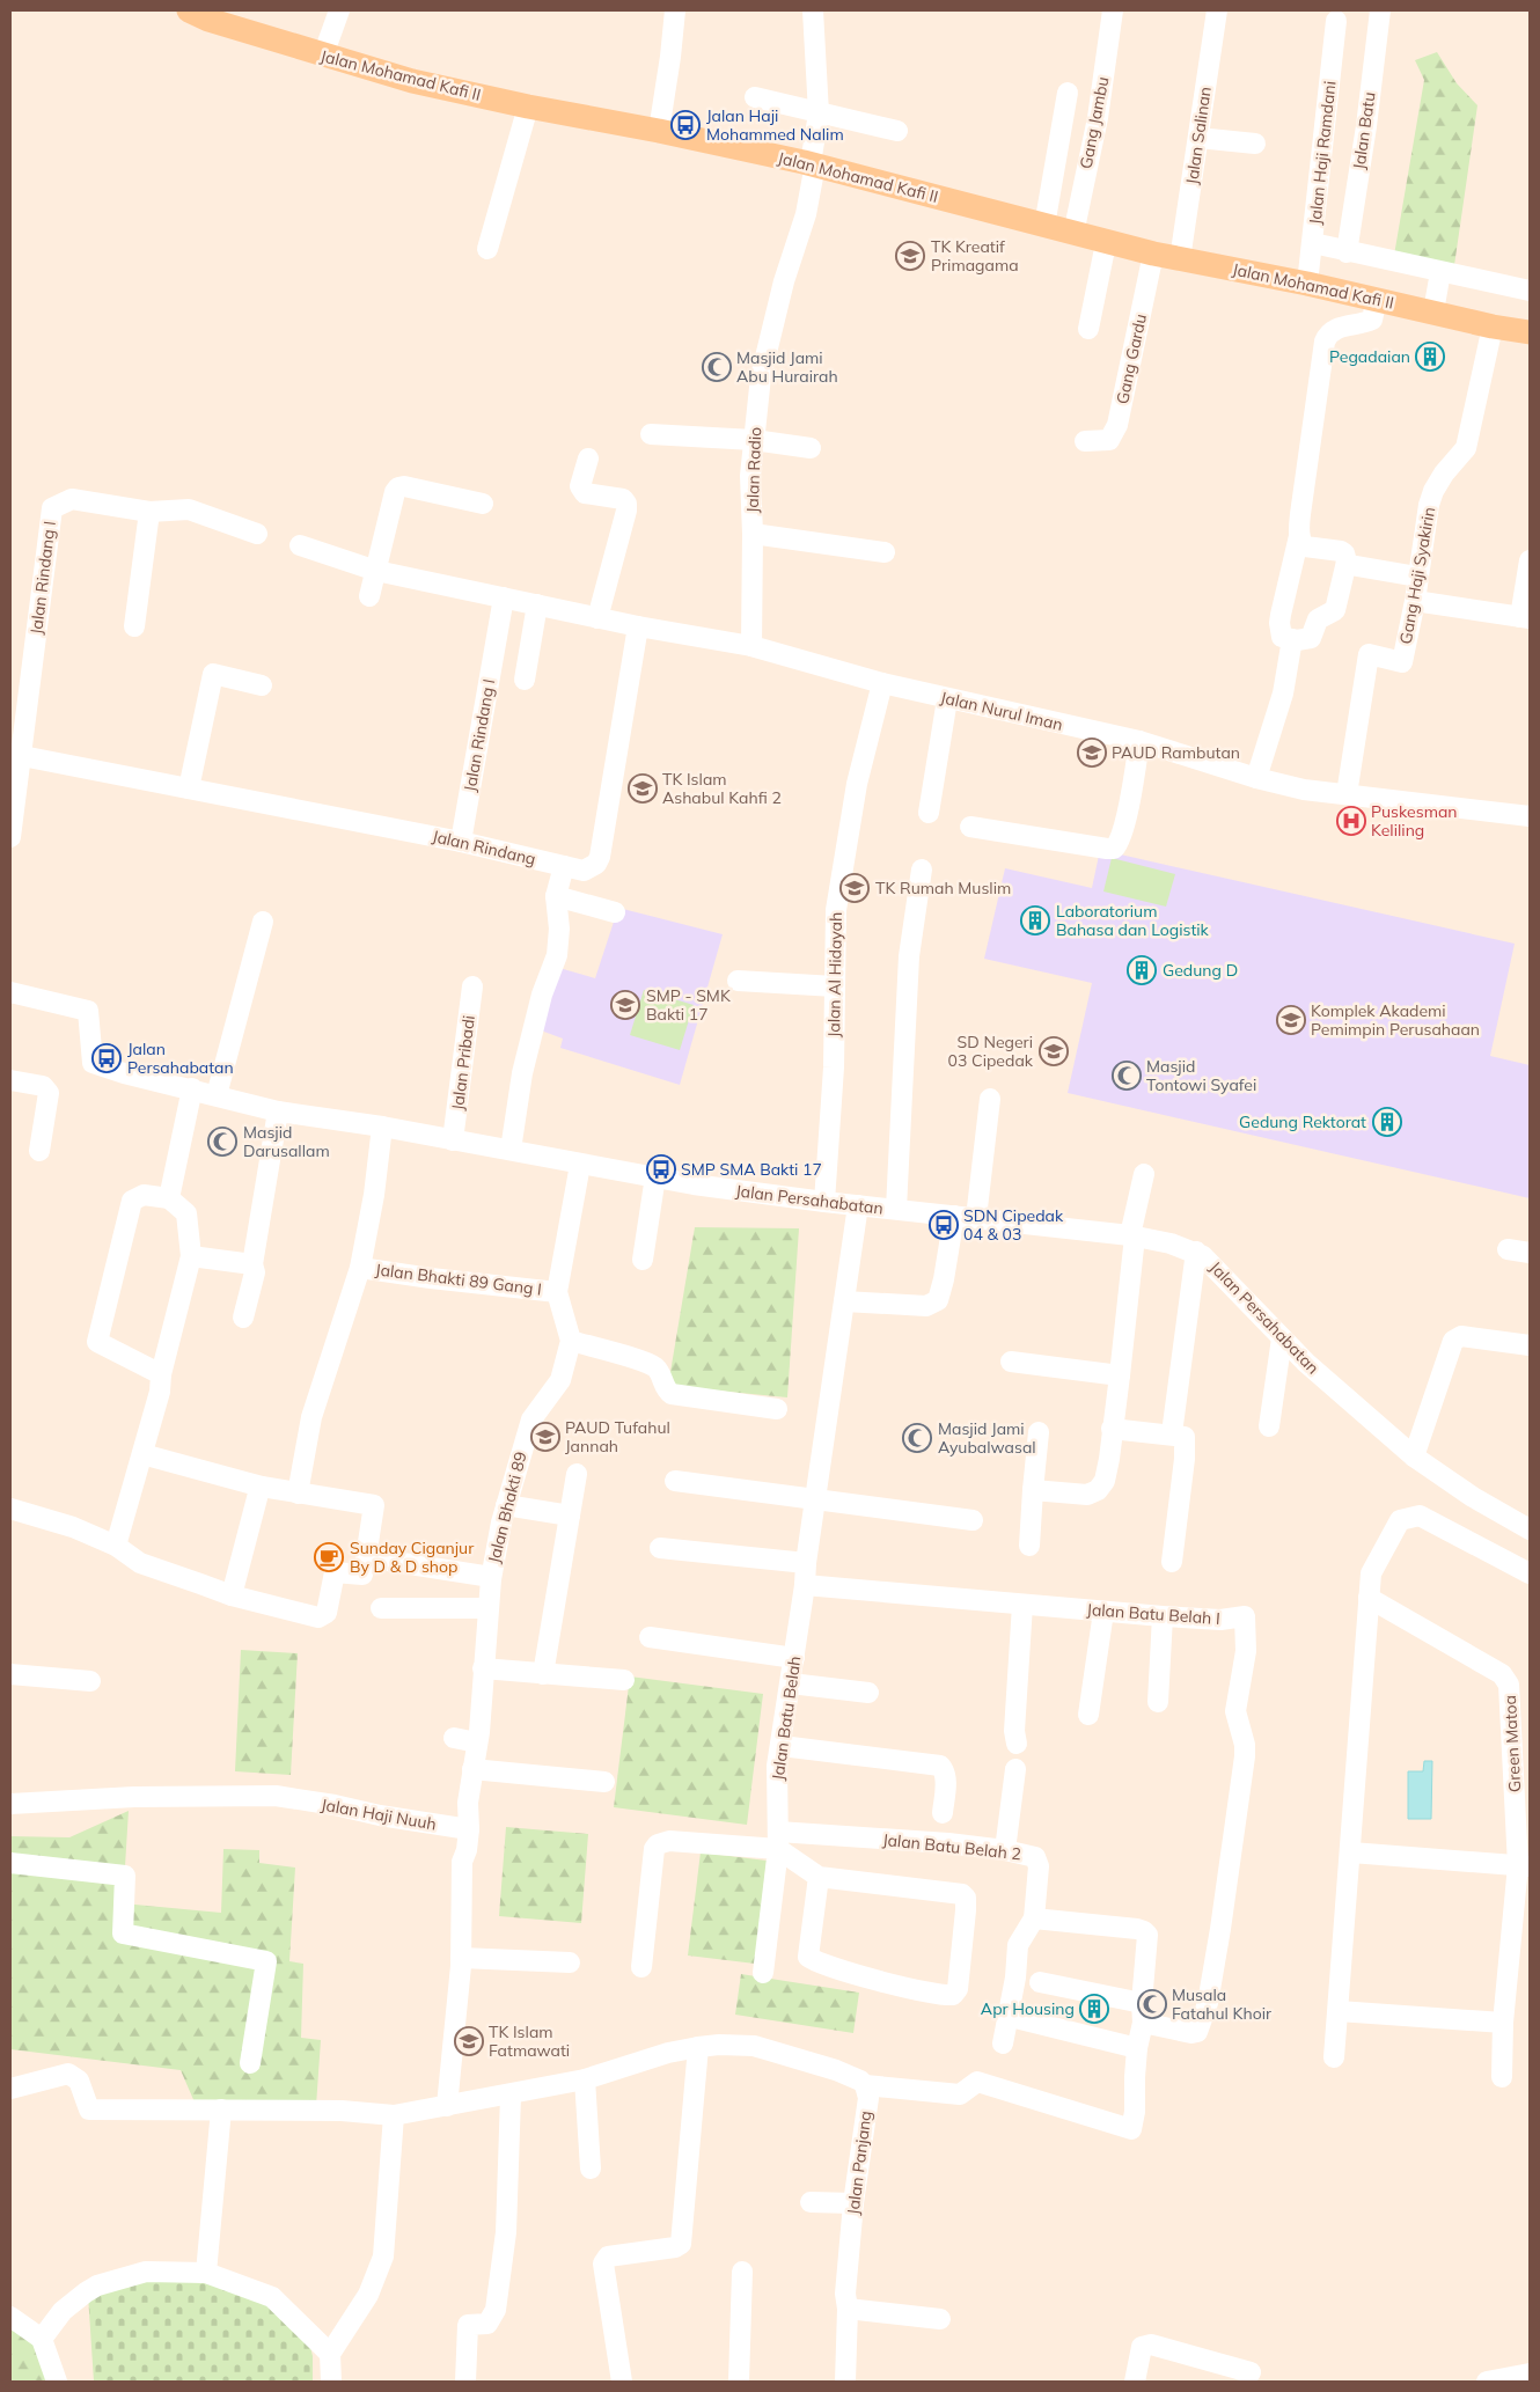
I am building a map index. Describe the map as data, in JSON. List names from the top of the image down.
{
  "streets": {
    "main road": ["Jalan Mohamad Kafi II"],
    "street": [
      "Gang Jambu",
      "Jalan Batu",
      "Jalan Salinan",
      "Jalan Haji Ramdani",
      "Gang Gardu",
      "Jalan Radio",
      "Gang Haji Syakirin",
      "Jalan Rindang I",
      "Jalan Nurul Iman",
      "Jalan Rindang",
      "Jalan Al Hidayah",
      "Jalan Pribadi",
      "Jalan Persahabatan",
      "Jalan Bhakti 89 Gang I",
      "Jalan Bhakti 89",
      "Jalan Batu Belah I",
      "Jalan Batu Belah",
      "Green Matoa",
      "Jalan Haji Nuuh",
      "Jalan Batu Belah 2",
      "Jalan Panjang"
    ]
  },
  "crossings": [
    ["Jalan Mohamad Kafi II", "Gang Jambu"],
    ["Jalan Mohamad Kafi II", "Jalan Salinan"],
    ["Jalan Mohamad Kafi II", "Jalan Haji Ramdani"],
    ["Jalan Mohamad Kafi II", "Gang Gardu"],
    ["Jalan Mohamad Kafi II", "Jalan Radio"],
    ["Jalan Mohamad Kafi II", "Gang Haji Syakirin"],
    ["Gang Haji Syakirin", "Jalan Nurul Iman"],
    ["Jalan Rindang I", "Jalan Rindang"],
    ["Jalan Nurul Iman", "Jalan Al Hidayah"],
    ["Jalan Al Hidayah", "Jalan Persahabatan"],
    ["Jalan Pribadi", "Jalan Persahabatan"],
    ["Jalan Persahabatan", "Jalan Batu Belah"],
    ["Jalan Bhakti 89", "Jalan Haji Nuuh"],
    ["Jalan Batu Belah I", "Jalan Batu Belah"],
    ["Jalan Batu Belah", "Jalan Batu Belah 2"]
  ],
  "places": {
    "bus stop": [
      "Jalan Haji Mohammed Nalim",
      "Jalan Persahabatan",
      "SMP SMA Bakti 17",
      "SDN Cipedak 04 & 03"
    ],
    "school or university": [
      "TK Kreatif Primagama",
      "PAUD Rambutan",
      "TK Islam Ashabul Kahfi 2",
      "TK Rumah Muslim",
      "SMP - SMK Bakti 17",
      "Komplek Akademi Pemimpin Perusahaan",
      "SD Negeri 03 Cipedak",
      "PAUD Tufahul Jannah",
      "TK Islam Fatmawati"
    ],
    "building": [
      "Pegadaian",
      "Laboratorium Bahasa dan Logistik",
      "Gedung D",
      "Gedung Rektorat",
      "Apr Housing"
    ],
    "mosque": [
      "Masjid Jami Abu Hurairah",
      "Masjid Tontowi Syafei",
      "Masjid Darusallam",
      "Masjid Jami Ayubalwasal",
      "Musala Fatahul Khoir"
    ],
    "hospital": ["Puskesman Keliling"],
    "cafe": ["Sunday Ciganjur By D & D shop"]
  }
}
